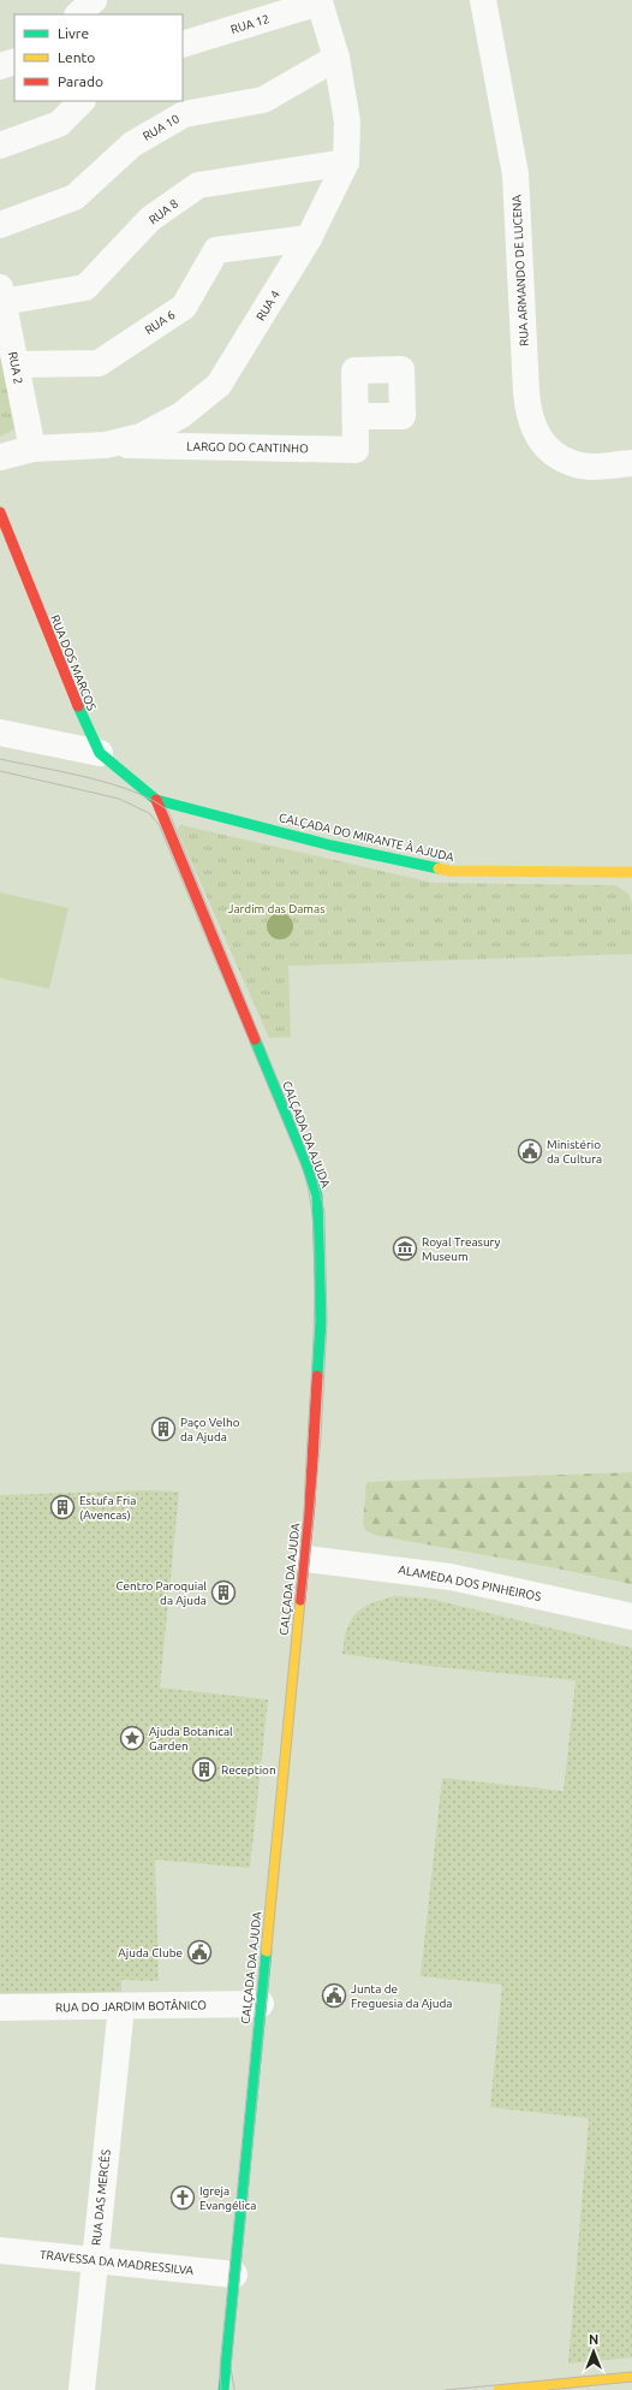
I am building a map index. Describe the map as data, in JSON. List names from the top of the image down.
{
  "streets": {
    "street": [
      "RUA 12",
      "RUA 10",
      "RUA 8",
      "RUA ARMANDO DE LUCENA",
      "RUA 4",
      "RUA 6",
      "RUA 2",
      "LARGO DO CANTINHO",
      "RUA DOS MARCOS",
      "CALÇADA DO MIRANTE À AJUDA",
      "CALÇADA DA AJUDA",
      "ALAMEDA DOS PINHEIROS",
      "RUA DO JARDIM BOTÂNICO",
      "RUA DAS MERCÊS",
      "TRAVESSA DA MADRESSILVA"
    ]
  },
  "crossings": [
    ["RUA 12", "RUA 4"],
    ["RUA 10", "RUA 4"],
    ["RUA 8", "RUA 4"],
    ["RUA 8", "RUA 2"],
    ["RUA 4", "RUA 6"],
    ["RUA 4", "RUA 2"],
    ["RUA 4", "LARGO DO CANTINHO"],
    ["RUA 6", "RUA 2"],
    ["RUA DOS MARCOS", "CALÇADA DO MIRANTE À AJUDA"],
    ["RUA DOS MARCOS", "CALÇADA DA AJUDA"],
    ["CALÇADA DO MIRANTE À AJUDA", "CALÇADA DA AJUDA"],
    ["CALÇADA DA AJUDA", "ALAMEDA DOS PINHEIROS"],
    ["CALÇADA DA AJUDA", "RUA DO JARDIM BOTÂNICO"],
    ["CALÇADA DA AJUDA", "TRAVESSA DA MADRESSILVA"],
    ["RUA DO JARDIM BOTÂNICO", "RUA DAS MERCÊS"],
    ["RUA DAS MERCÊS", "TRAVESSA DA MADRESSILVA"]
  ],
  "parks": ["Jardim das Damas"],
  "places": {
    "public building": ["Ministério da Cultura", "Ajuda Clube", "Junta de Freguesia da Ajuda"],
    "museum": ["Royal Treasury Museum"],
    "building": [
      "Paço Velho da Ajuda",
      "Estufa Fria (Avencas)",
      "Centro Paroquial da Ajuda",
      "Reception"
    ],
    "place": ["Ajuda Botanical Garden"],
    "church": ["Igreja Evangélica"]
  },
  "legend": ["Livre", "Lento", "Parado"],
  "north": "top"
}
